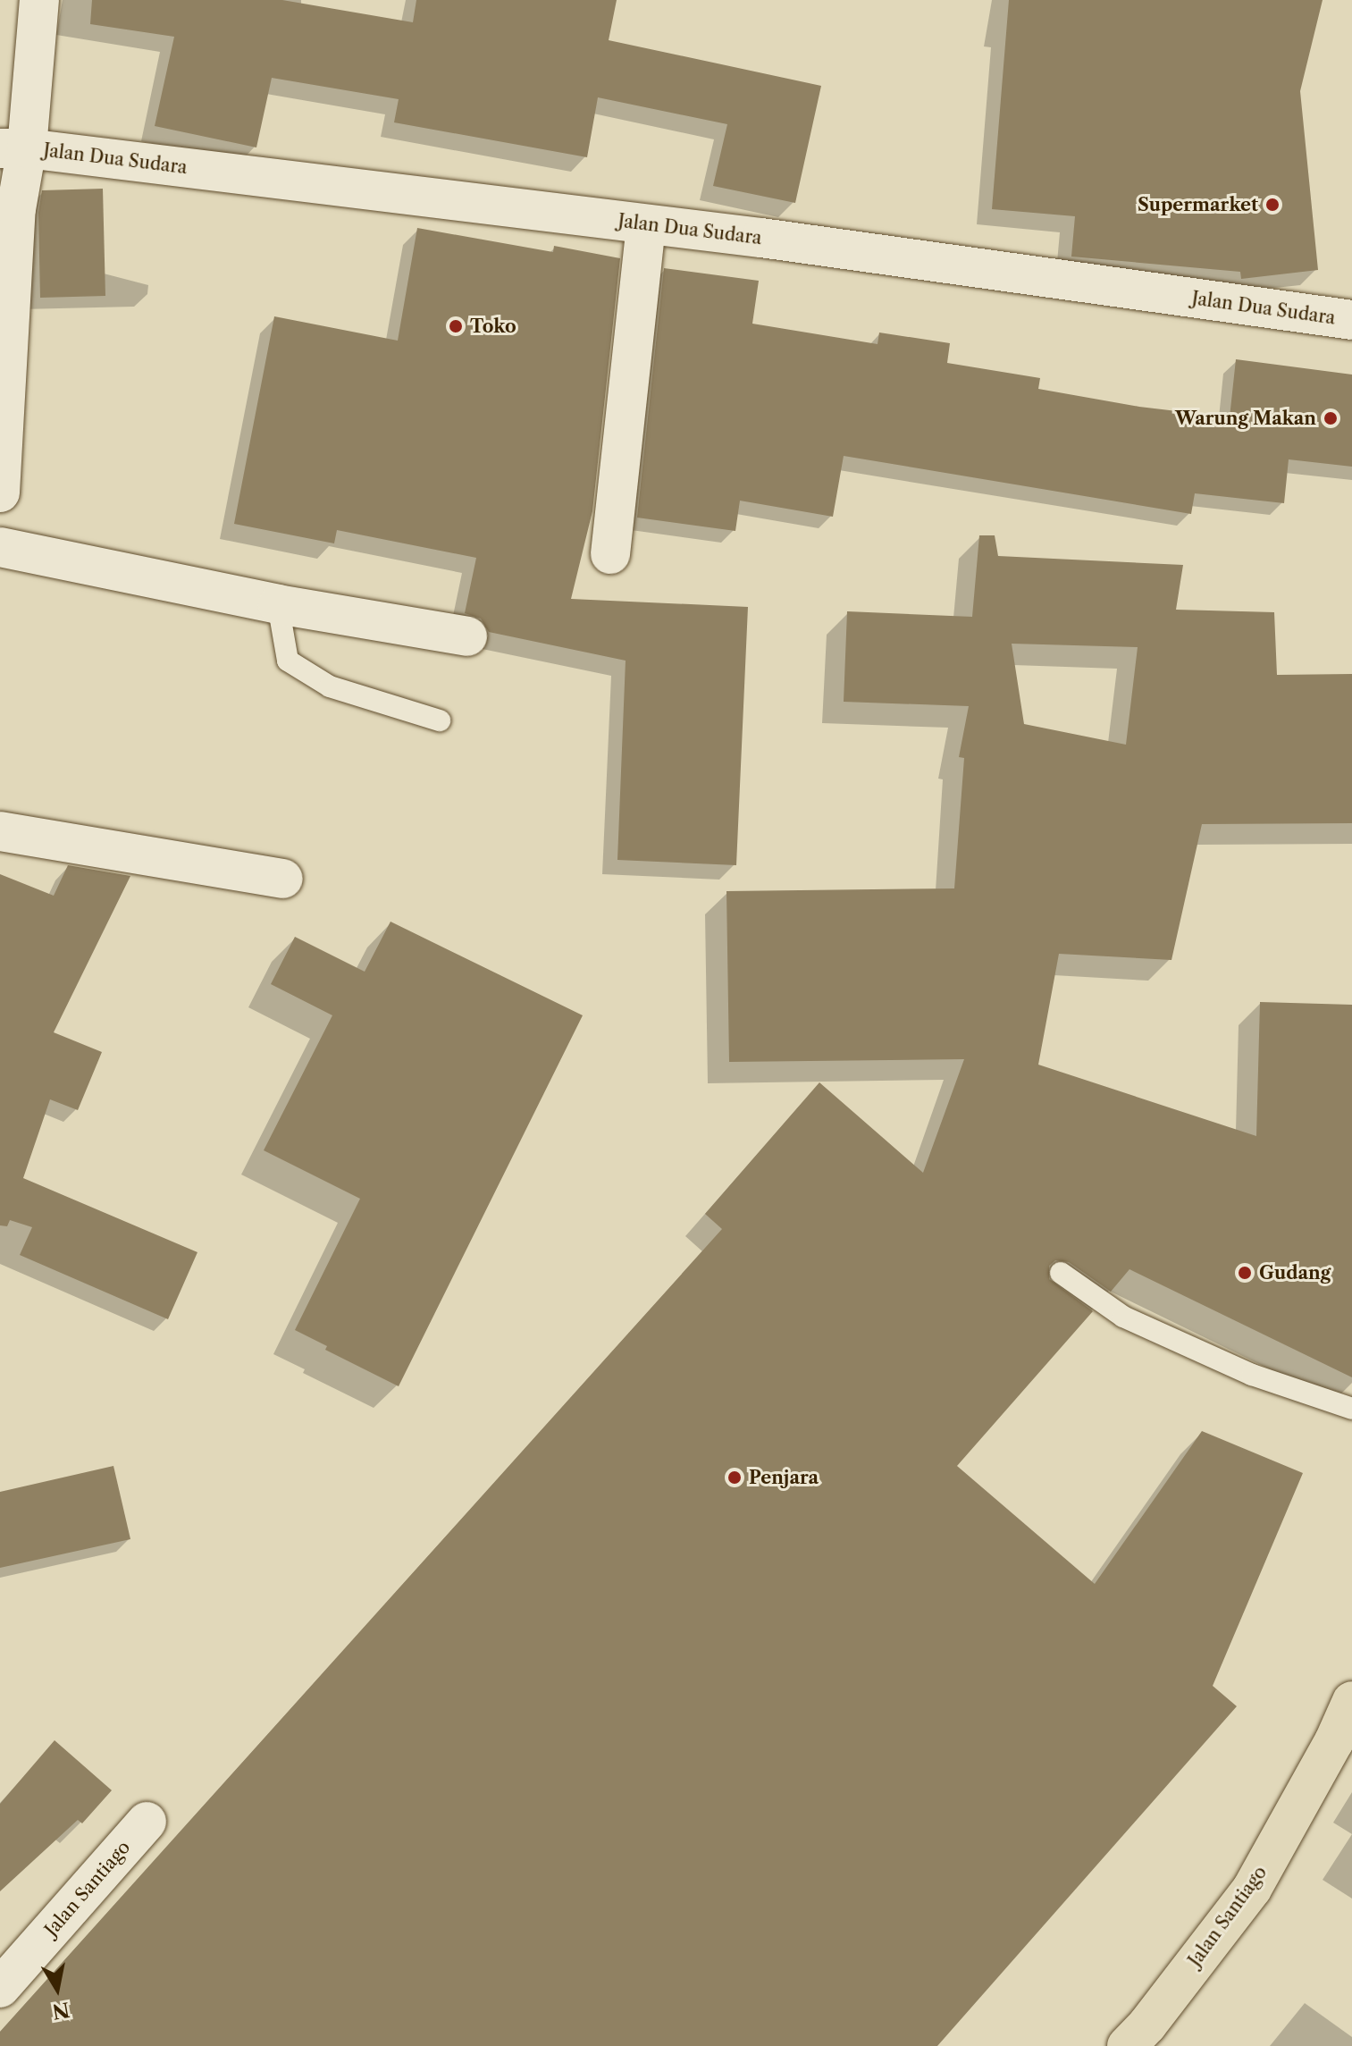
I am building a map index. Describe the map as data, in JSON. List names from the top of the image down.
{
  "streets": {
    "highway": ["Jalan Santiago"],
    "street": ["Jalan Dua Sudara"]
  },
  "places": [
    "Supermarket",
    "Toko",
    "Warung Makan",
    "Gudang",
    "Penjara"
  ],
  "north": "bottom"
}
